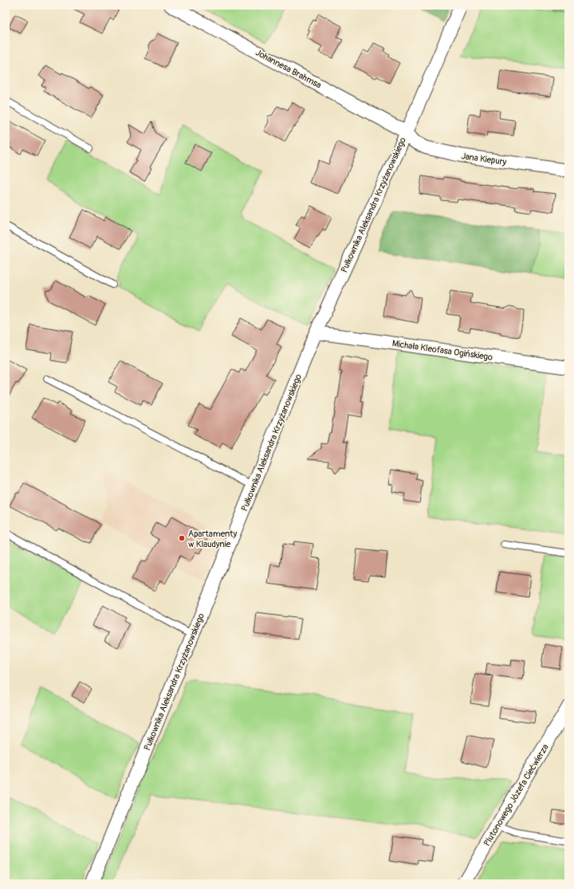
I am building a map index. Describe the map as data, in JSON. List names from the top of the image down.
{
  "streets": {
    "street": [
      "Johannesa Brahmsa",
      "Jana Kiepury",
      "Pułkownika Aleksandra Krzyżanowskiego",
      "Michała Kleofasa Ogińskiego",
      "Plutonowego Józefa Ciećwierza"
    ]
  },
  "crossings": [
    ["Johannesa Brahmsa", "Jana Kiepury"],
    ["Johannesa Brahmsa", "Pułkownika Aleksandra Krzyżanowskiego"],
    ["Jana Kiepury", "Pułkownika Aleksandra Krzyżanowskiego"],
    ["Pułkownika Aleksandra Krzyżanowskiego", "Michała Kleofasa Ogińskiego"]
  ],
  "places": ["Apartamenty w Klaudynie"]
}
